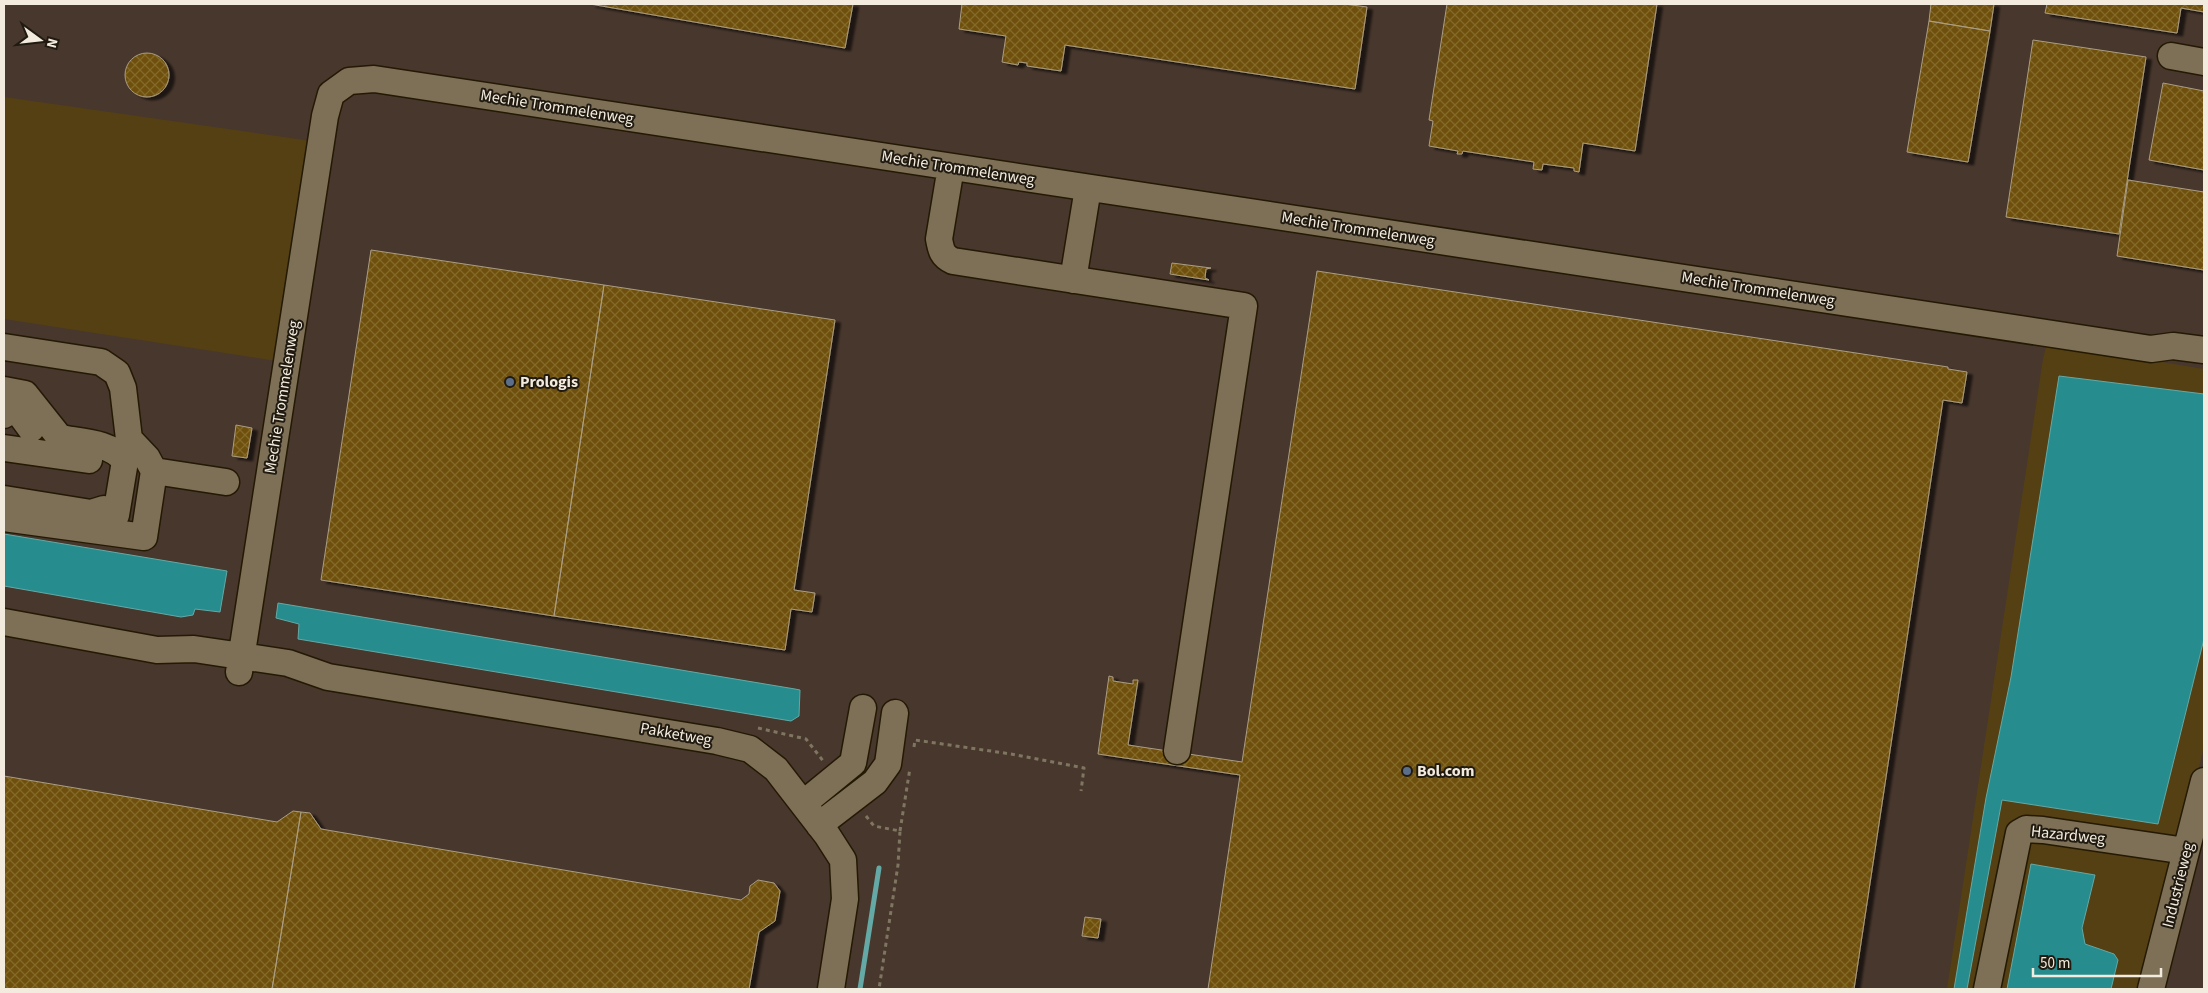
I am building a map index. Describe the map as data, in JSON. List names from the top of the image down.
{
  "streets": {
    "street": [
      "Mechie Trommelenweg",
      "Pakketweg",
      "Hazardweg",
      "Industrieweg"
    ]
  },
  "crossings": [
    ["Mechie Trommelenweg", "Pakketweg"],
    ["Hazardweg", "Industrieweg"]
  ],
  "places": ["Prologis", "Bol.com"],
  "scale_bar": "50 m",
  "north": "right"
}
